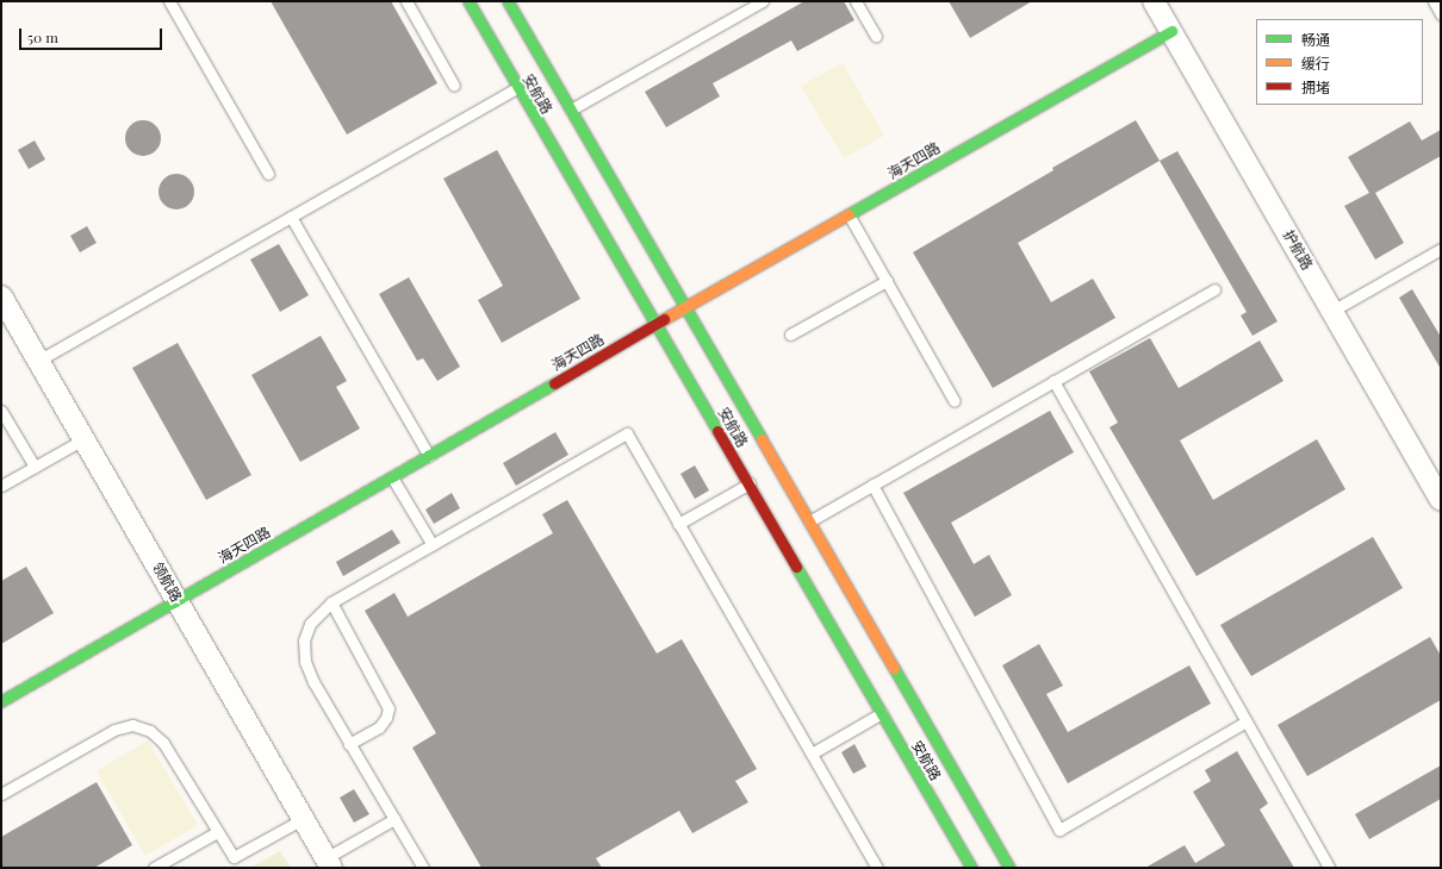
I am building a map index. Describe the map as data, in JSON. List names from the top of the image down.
{
  "streets": {
    "street": [
      "安航路",
      "海天四路",
      "护航路",
      "领航路"
    ]
  },
  "crossings": [
    ["安航路", "海天四路"],
    ["海天四路", "护航路"],
    ["海天四路", "领航路"]
  ],
  "legend": ["畅通", "缓行", "拥堵"],
  "scale_bar": "50 m"
}
